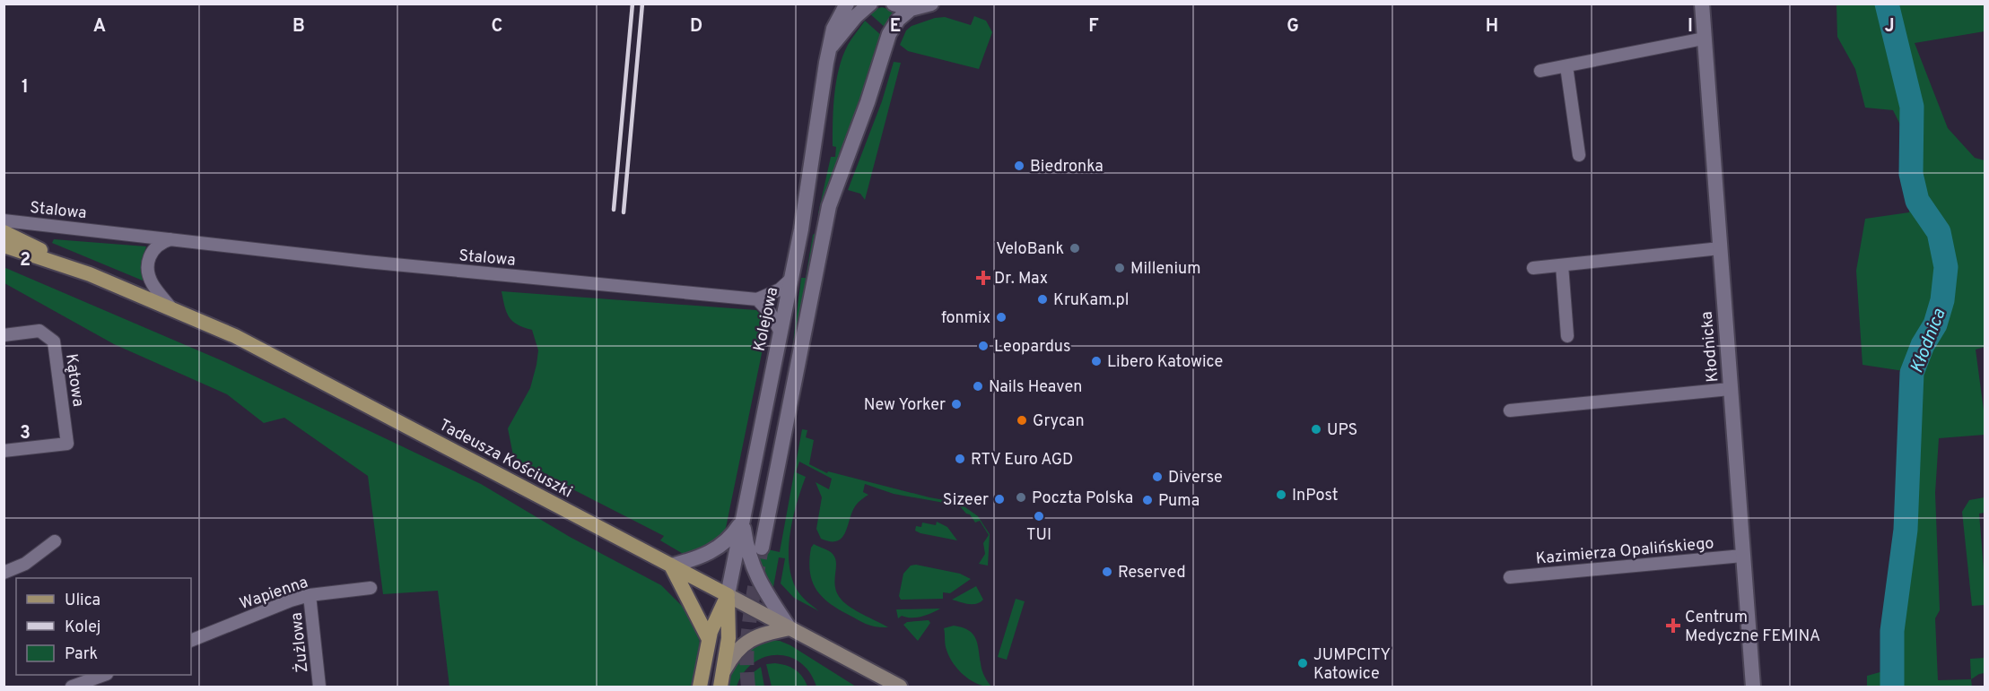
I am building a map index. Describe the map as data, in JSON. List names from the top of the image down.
{
  "streets": {
    "main road": ["Kolejowa", "Tadeusza Kościuszki"],
    "street": [
      "Stalowa",
      "Kłodnicka",
      "Kątowa",
      "Kazimierza Opalińskiego",
      "Wapienna",
      "Żużlowa"
    ]
  },
  "crossings": [
    ["Kolejowa", "Tadeusza Kościuszki"],
    ["Kłodnicka", "Kazimierza Opalińskiego"],
    ["Wapienna", "Żużlowa"]
  ],
  "water": ["Kłodnica"],
  "places": {
    "other": [
      "Biedronka",
      "VeloBank",
      "Millenium",
      "KruKam.pl",
      "fonmix",
      "Leopardus",
      "Libero Katowice",
      "Nails Heaven",
      "New Yorker",
      "Grycan",
      "UPS",
      "RTV Euro AGD",
      "Diverse",
      "InPost",
      "Poczta Polska",
      "Sizeer",
      "Puma",
      "TUI",
      "Reserved",
      "JUMPCITY Katowice"
    ],
    "health": ["Dr. Max", "Centrum Medyczne FEMINA"]
  },
  "legend": ["Ulica", "Kolej", "Park"],
  "grid": {
    "columns": [
      "A",
      "B",
      "C",
      "D",
      "E",
      "F",
      "G",
      "H",
      "I",
      "J"
    ],
    "rows": ["1", "2", "3"]
  }
}
